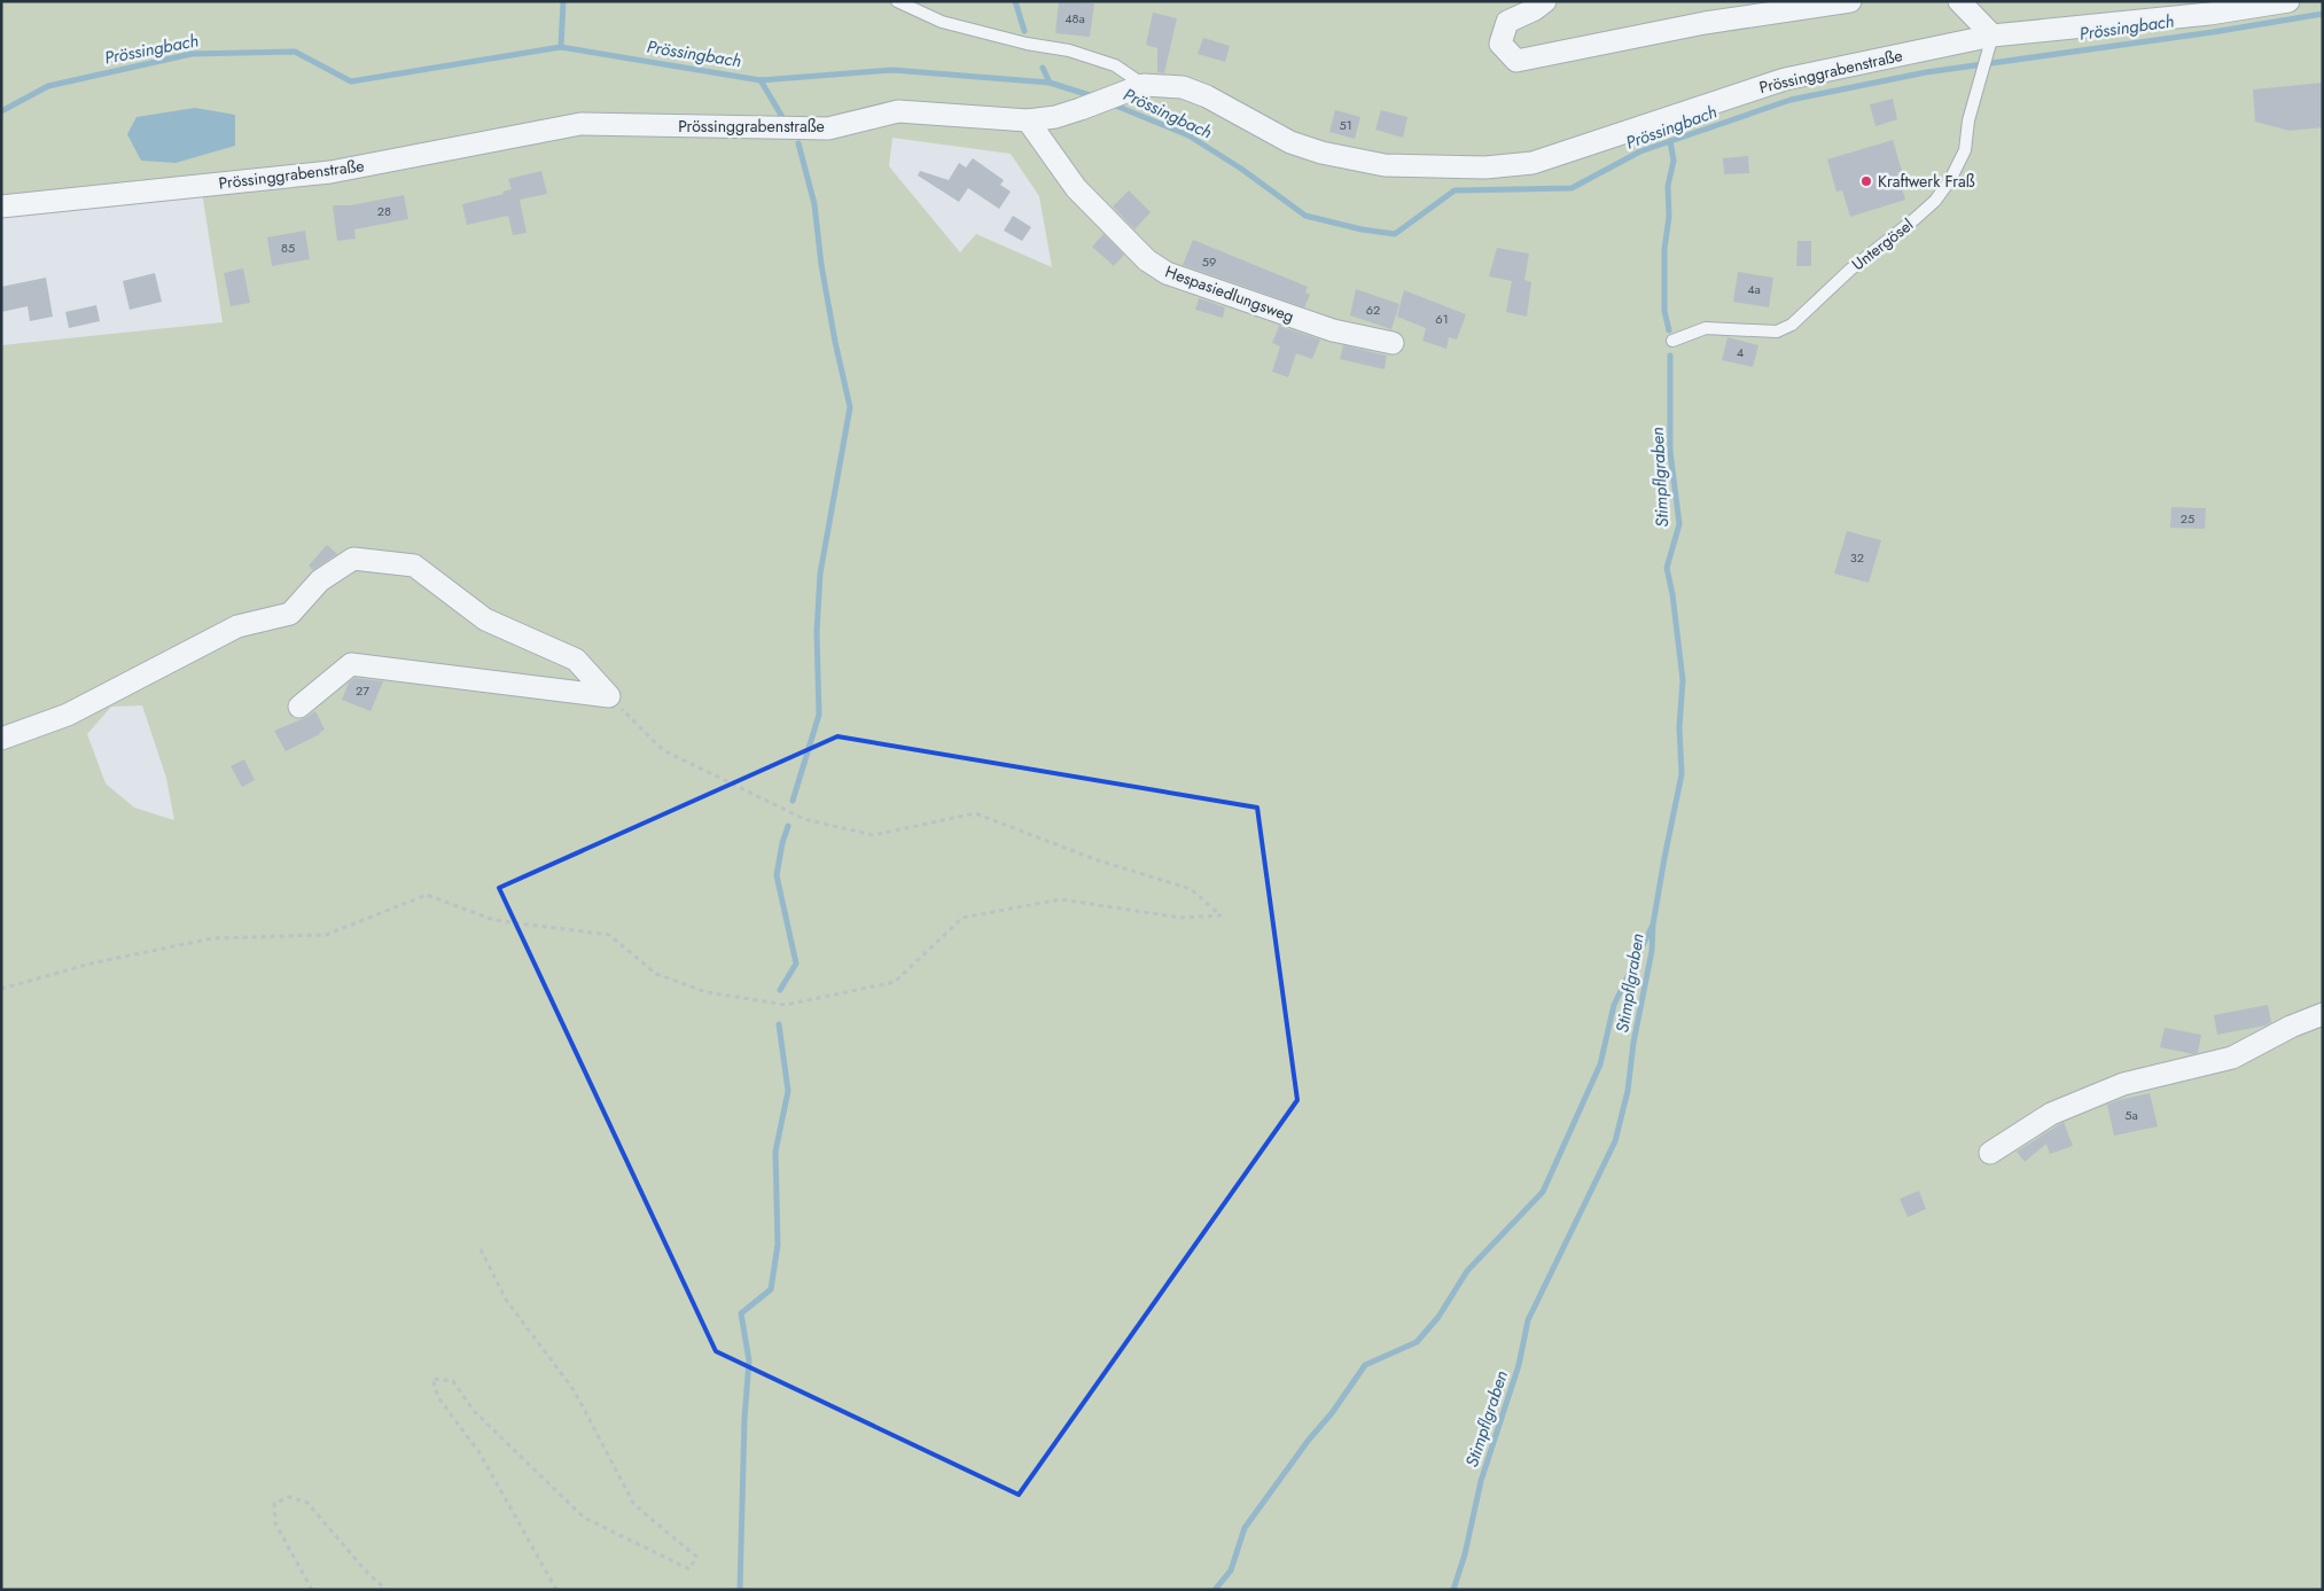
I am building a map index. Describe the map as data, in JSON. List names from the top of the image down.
{
  "streets": {
    "street": ["Prössinggrabenstraße", "Hespasiedlungsweg"],
    "lane": ["Untergösel"]
  },
  "crossings": [
    ["Prössinggrabenstraße", "Untergösel"],
    ["Prössinggrabenstraße", "Hespasiedlungsweg"]
  ],
  "water": ["Prössingbach", "Stimpflgraben"],
  "places": ["Kraftwerk Fraß"],
  "house_numbers": [
    "48a",
    "51",
    "28",
    "85",
    "59",
    "4a",
    "62",
    "61",
    "4",
    "25",
    "32",
    "27",
    "5a"
  ]
}
